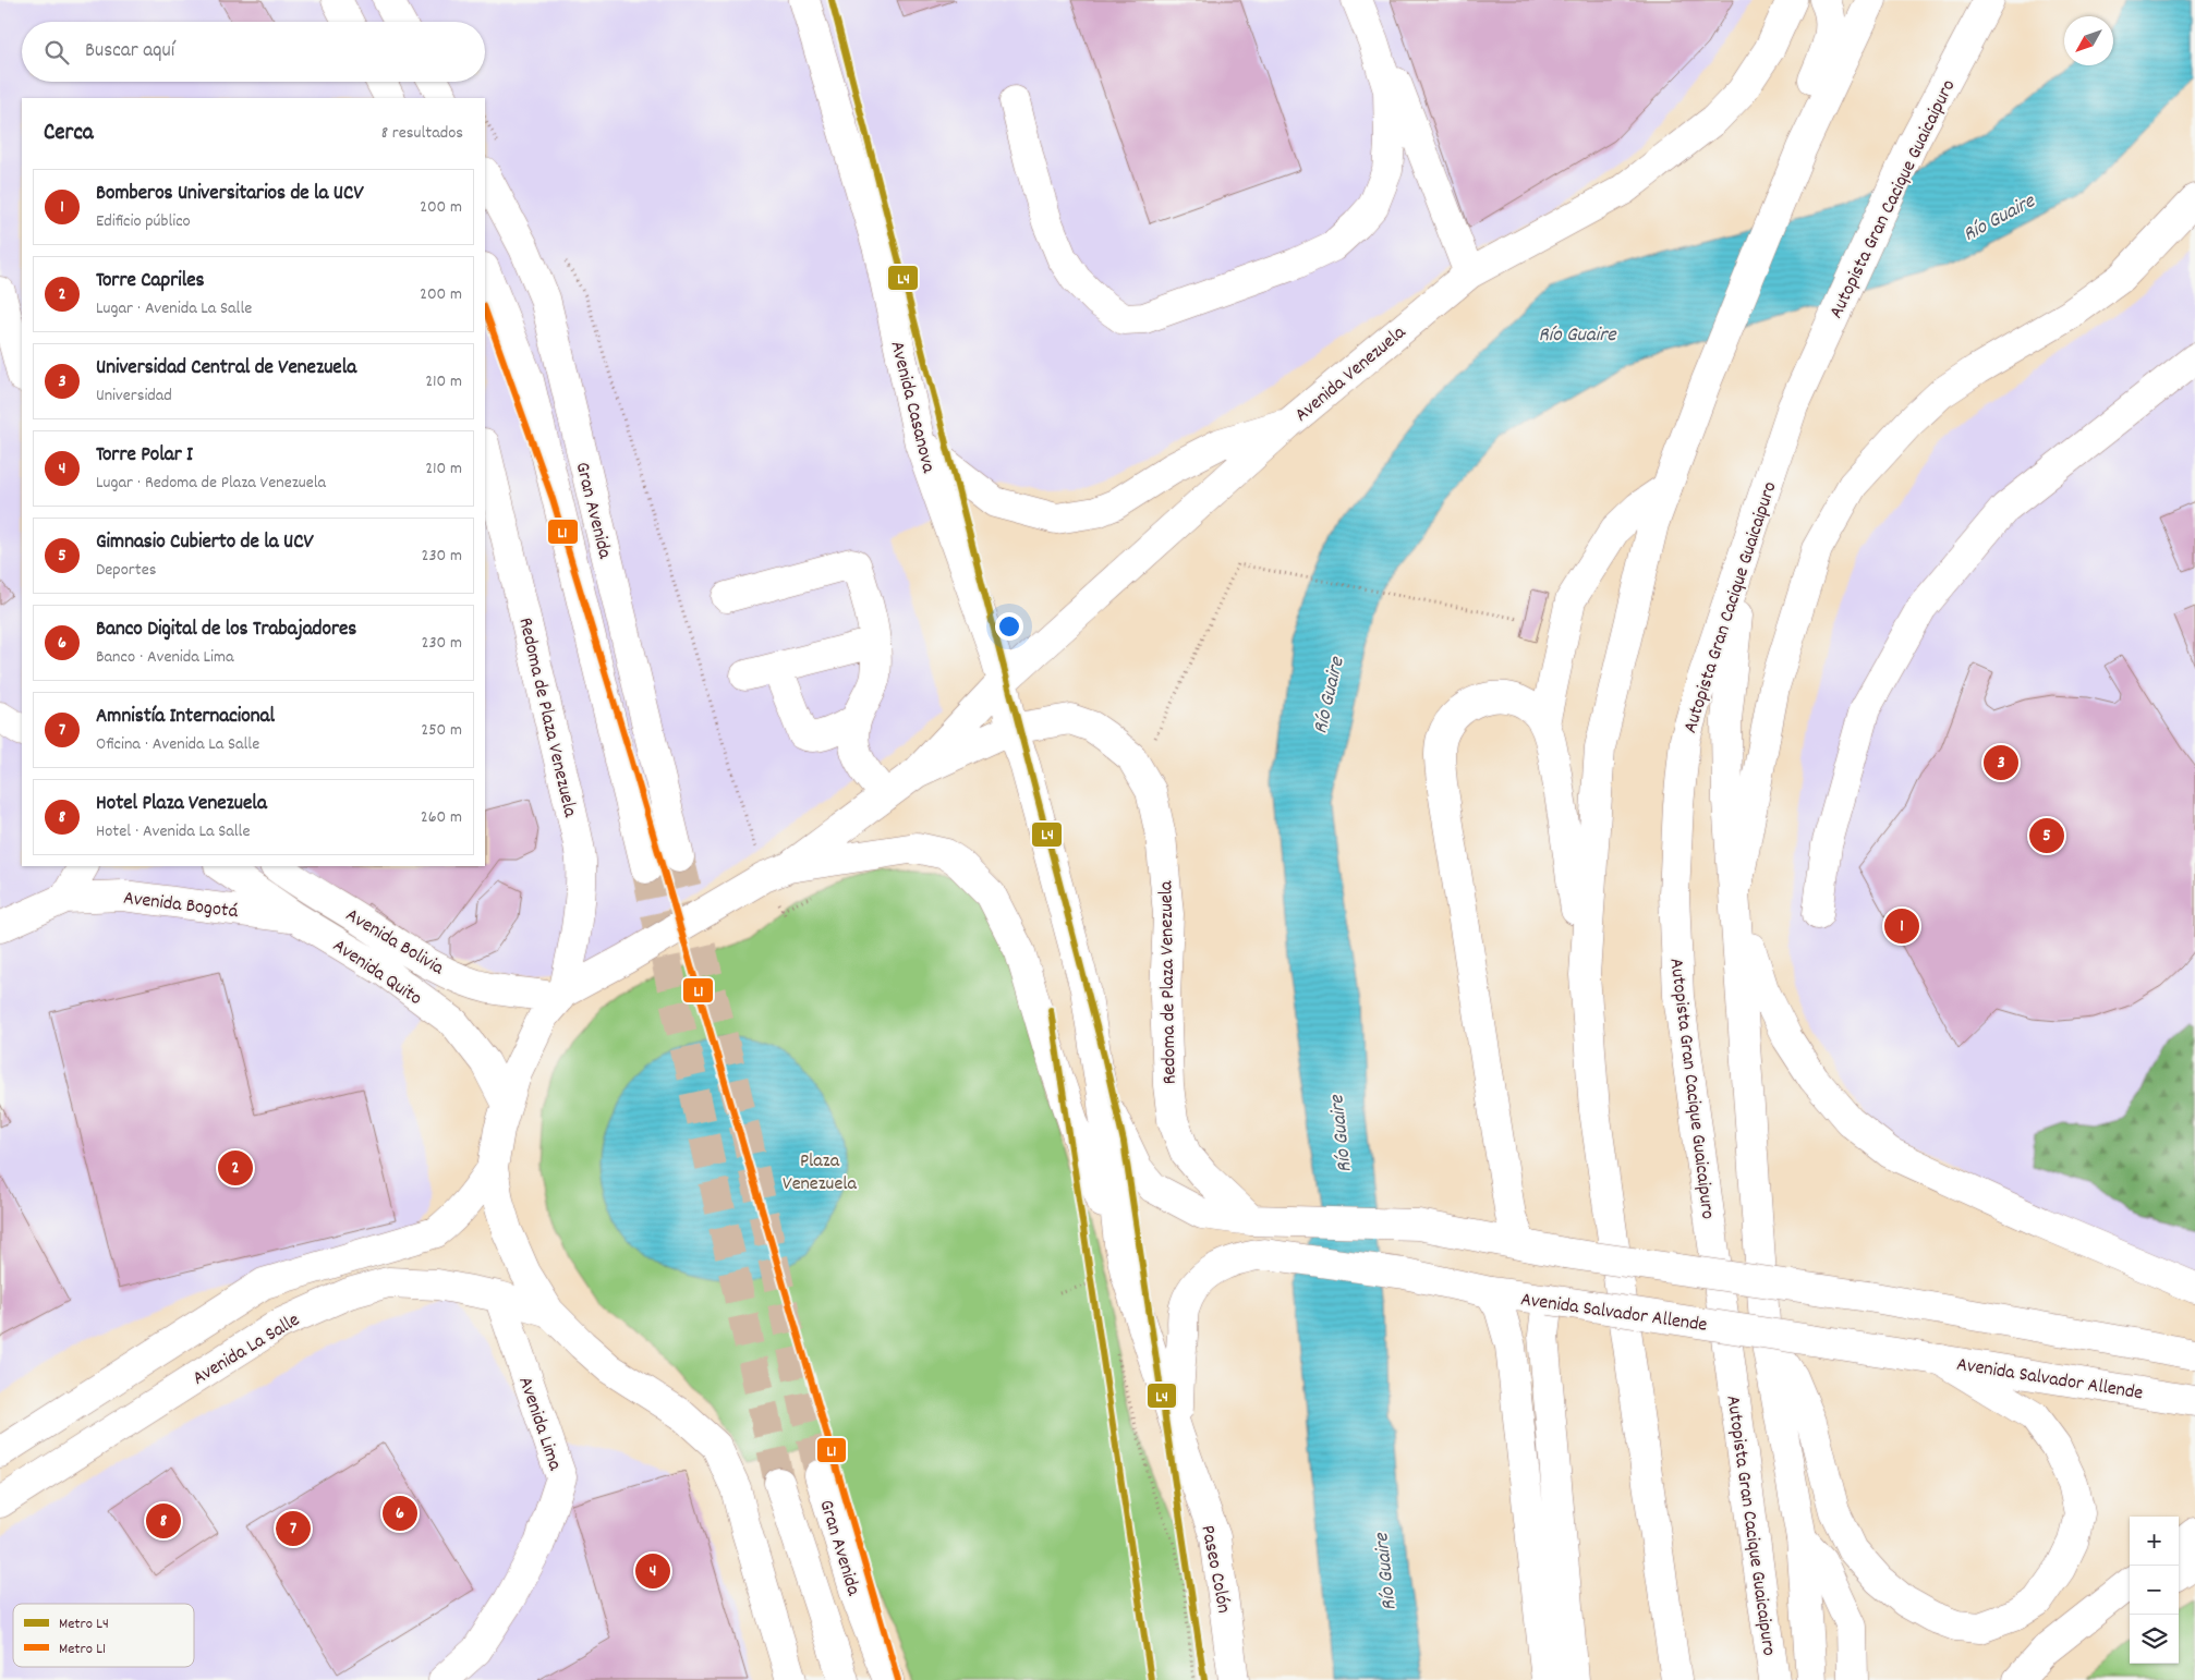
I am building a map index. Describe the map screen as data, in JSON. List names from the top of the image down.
{
  "streets": {
    "main road": [
      "Autopista Gran Cacique Guaicaipuro",
      "Avenida Venezuela",
      "Avenida Casanova",
      "Gran Avenida",
      "Redoma de Plaza Venezuela",
      "Avenida Bogotá",
      "Avenida Bolivia",
      "Avenida Quito",
      "Avenida Salvador Allende",
      "Avenida La Salle",
      "Avenida Lima",
      "Paseo Colón"
    ]
  },
  "crossings": [
    ["Avenida Venezuela", "Avenida Casanova"],
    ["Avenida Venezuela", "Redoma de Plaza Venezuela"],
    ["Avenida Casanova", "Redoma de Plaza Venezuela"],
    ["Avenida Casanova", "Paseo Colón"],
    ["Redoma de Plaza Venezuela", "Avenida Bolivia"],
    ["Redoma de Plaza Venezuela", "Avenida Quito"],
    ["Redoma de Plaza Venezuela", "Avenida La Salle"],
    ["Redoma de Plaza Venezuela", "Paseo Colón"],
    ["Avenida Bogotá", "Avenida Quito"],
    ["Avenida Salvador Allende", "Paseo Colón"],
    ["Avenida La Salle", "Avenida Lima"]
  ],
  "water": ["Río Guaire"],
  "parks": ["Plaza Venezuela"],
  "lines": ["metro line L4", "metro line L1"],
  "legend": ["Metro L4", "Metro L1"],
  "north": "bottom left",
  "page": {
    "search": "Buscar aquí",
    "heading": ["Cerca", "8 resultados"],
    "list": [
      {
        "mark": "1",
        "name": "Bomberos Universitarios de la UCV",
        "note": "Edificio público",
        "value": "200 m"
      },
      {
        "mark": "2",
        "name": "Torre Capriles",
        "note": "Lugar · Avenida La Salle",
        "value": "200 m"
      },
      {
        "mark": "3",
        "name": "Universidad Central de Venezuela",
        "note": "Universidad",
        "value": "210 m"
      },
      {
        "mark": "4",
        "name": "Torre Polar I",
        "note": "Lugar · Redoma de Plaza Venezuela",
        "value": "210 m"
      },
      {
        "mark": "5",
        "name": "Gimnasio Cubierto de la UCV",
        "note": "Deportes",
        "value": "230 m"
      },
      {
        "mark": "6",
        "name": "Banco Digital de los Trabajadores",
        "note": "Banco · Avenida Lima",
        "value": "230 m"
      },
      {
        "mark": "7",
        "name": "Amnistía Internacional",
        "note": "Oficina · Avenida La Salle",
        "value": "250 m"
      },
      {
        "mark": "8",
        "name": "Hotel Plaza Venezuela",
        "note": "Hotel · Avenida La Salle",
        "value": "260 m"
      }
    ],
    "pins": [
      "3",
      "5",
      "1",
      "2",
      "6",
      "8",
      "7",
      "4"
    ],
    "map_buttons": ["+", "−"]
  }
}
